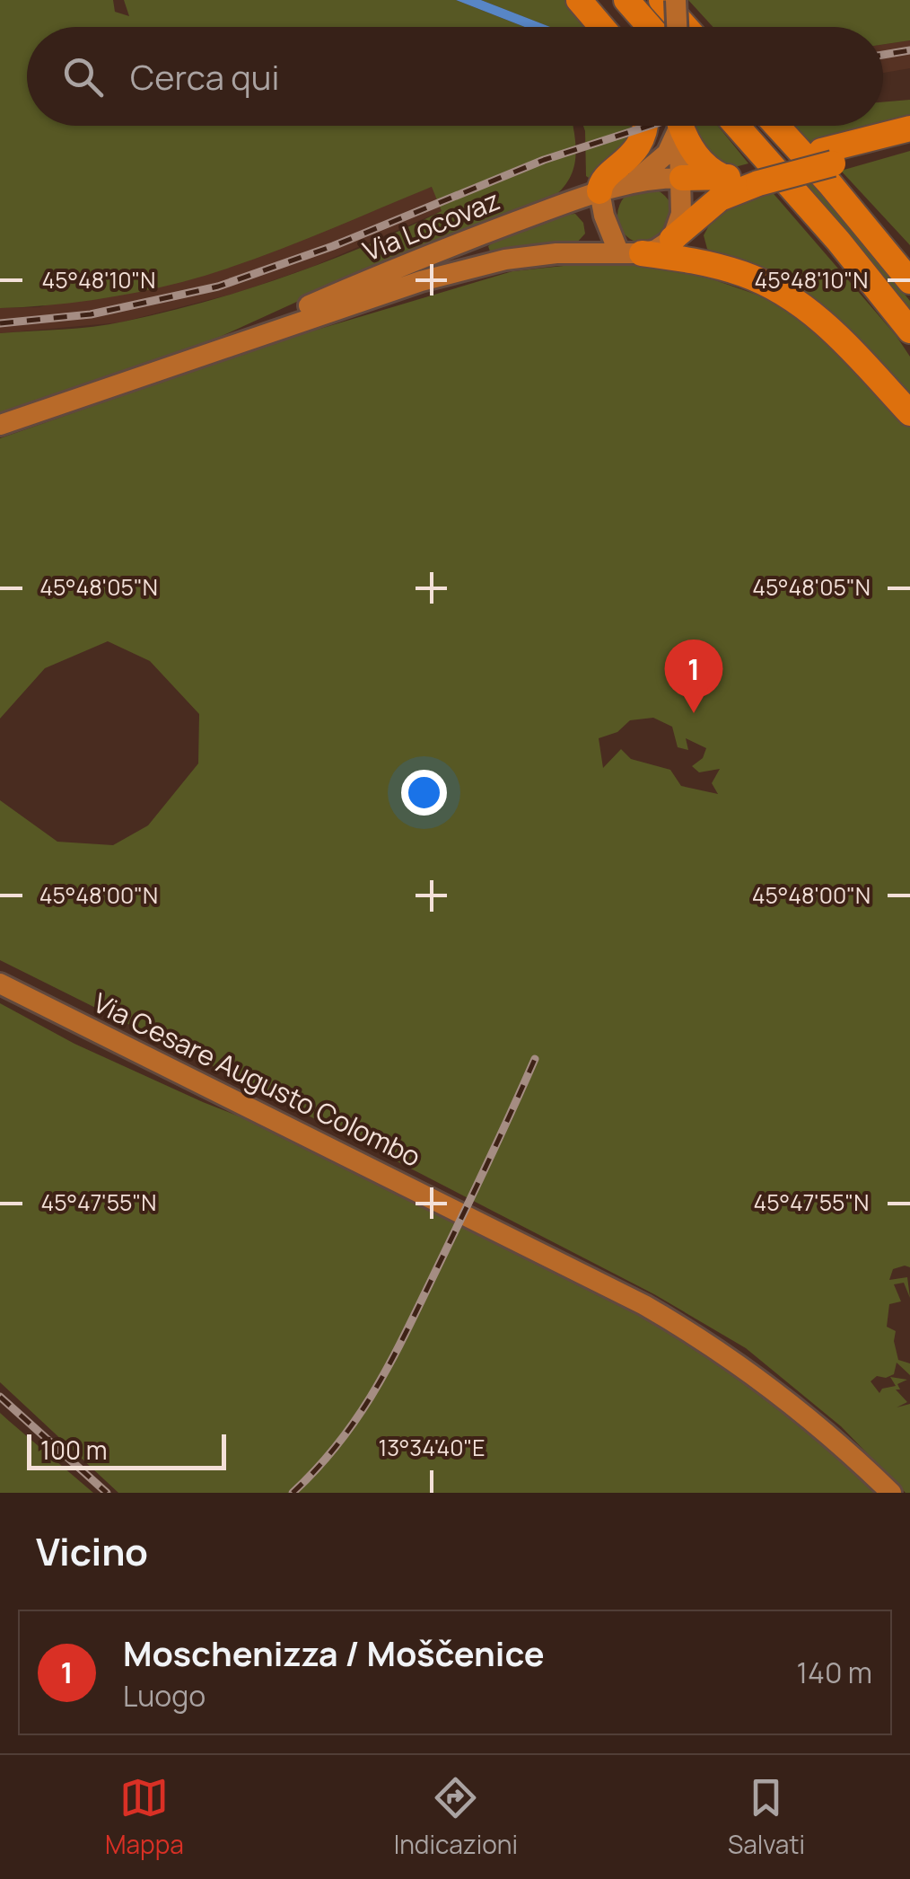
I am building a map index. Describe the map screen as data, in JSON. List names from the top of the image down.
{
  "streets": {
    "main road": ["Via Locovaz", "Via Cesare Augusto Colombo"]
  },
  "scale_bar": "100 m",
  "page": {
    "search": "Cerca qui",
    "pins": "1",
    "scale": "100 m",
    "heading": "Vicino",
    "list": [
      {
        "mark": "1",
        "name": "Moschenizza / Moščenice",
        "note": "Luogo",
        "value": "140 m"
      }
    ],
    "nav": ["Mappa", "Indicazioni", "Salvati"]
  },
  "coordinates": [
    "45°48'10\"N",
    "45°48'05\"N",
    "45°48'00\"N",
    "45°47'55\"N",
    "13°34'40\"E"
  ]
}
